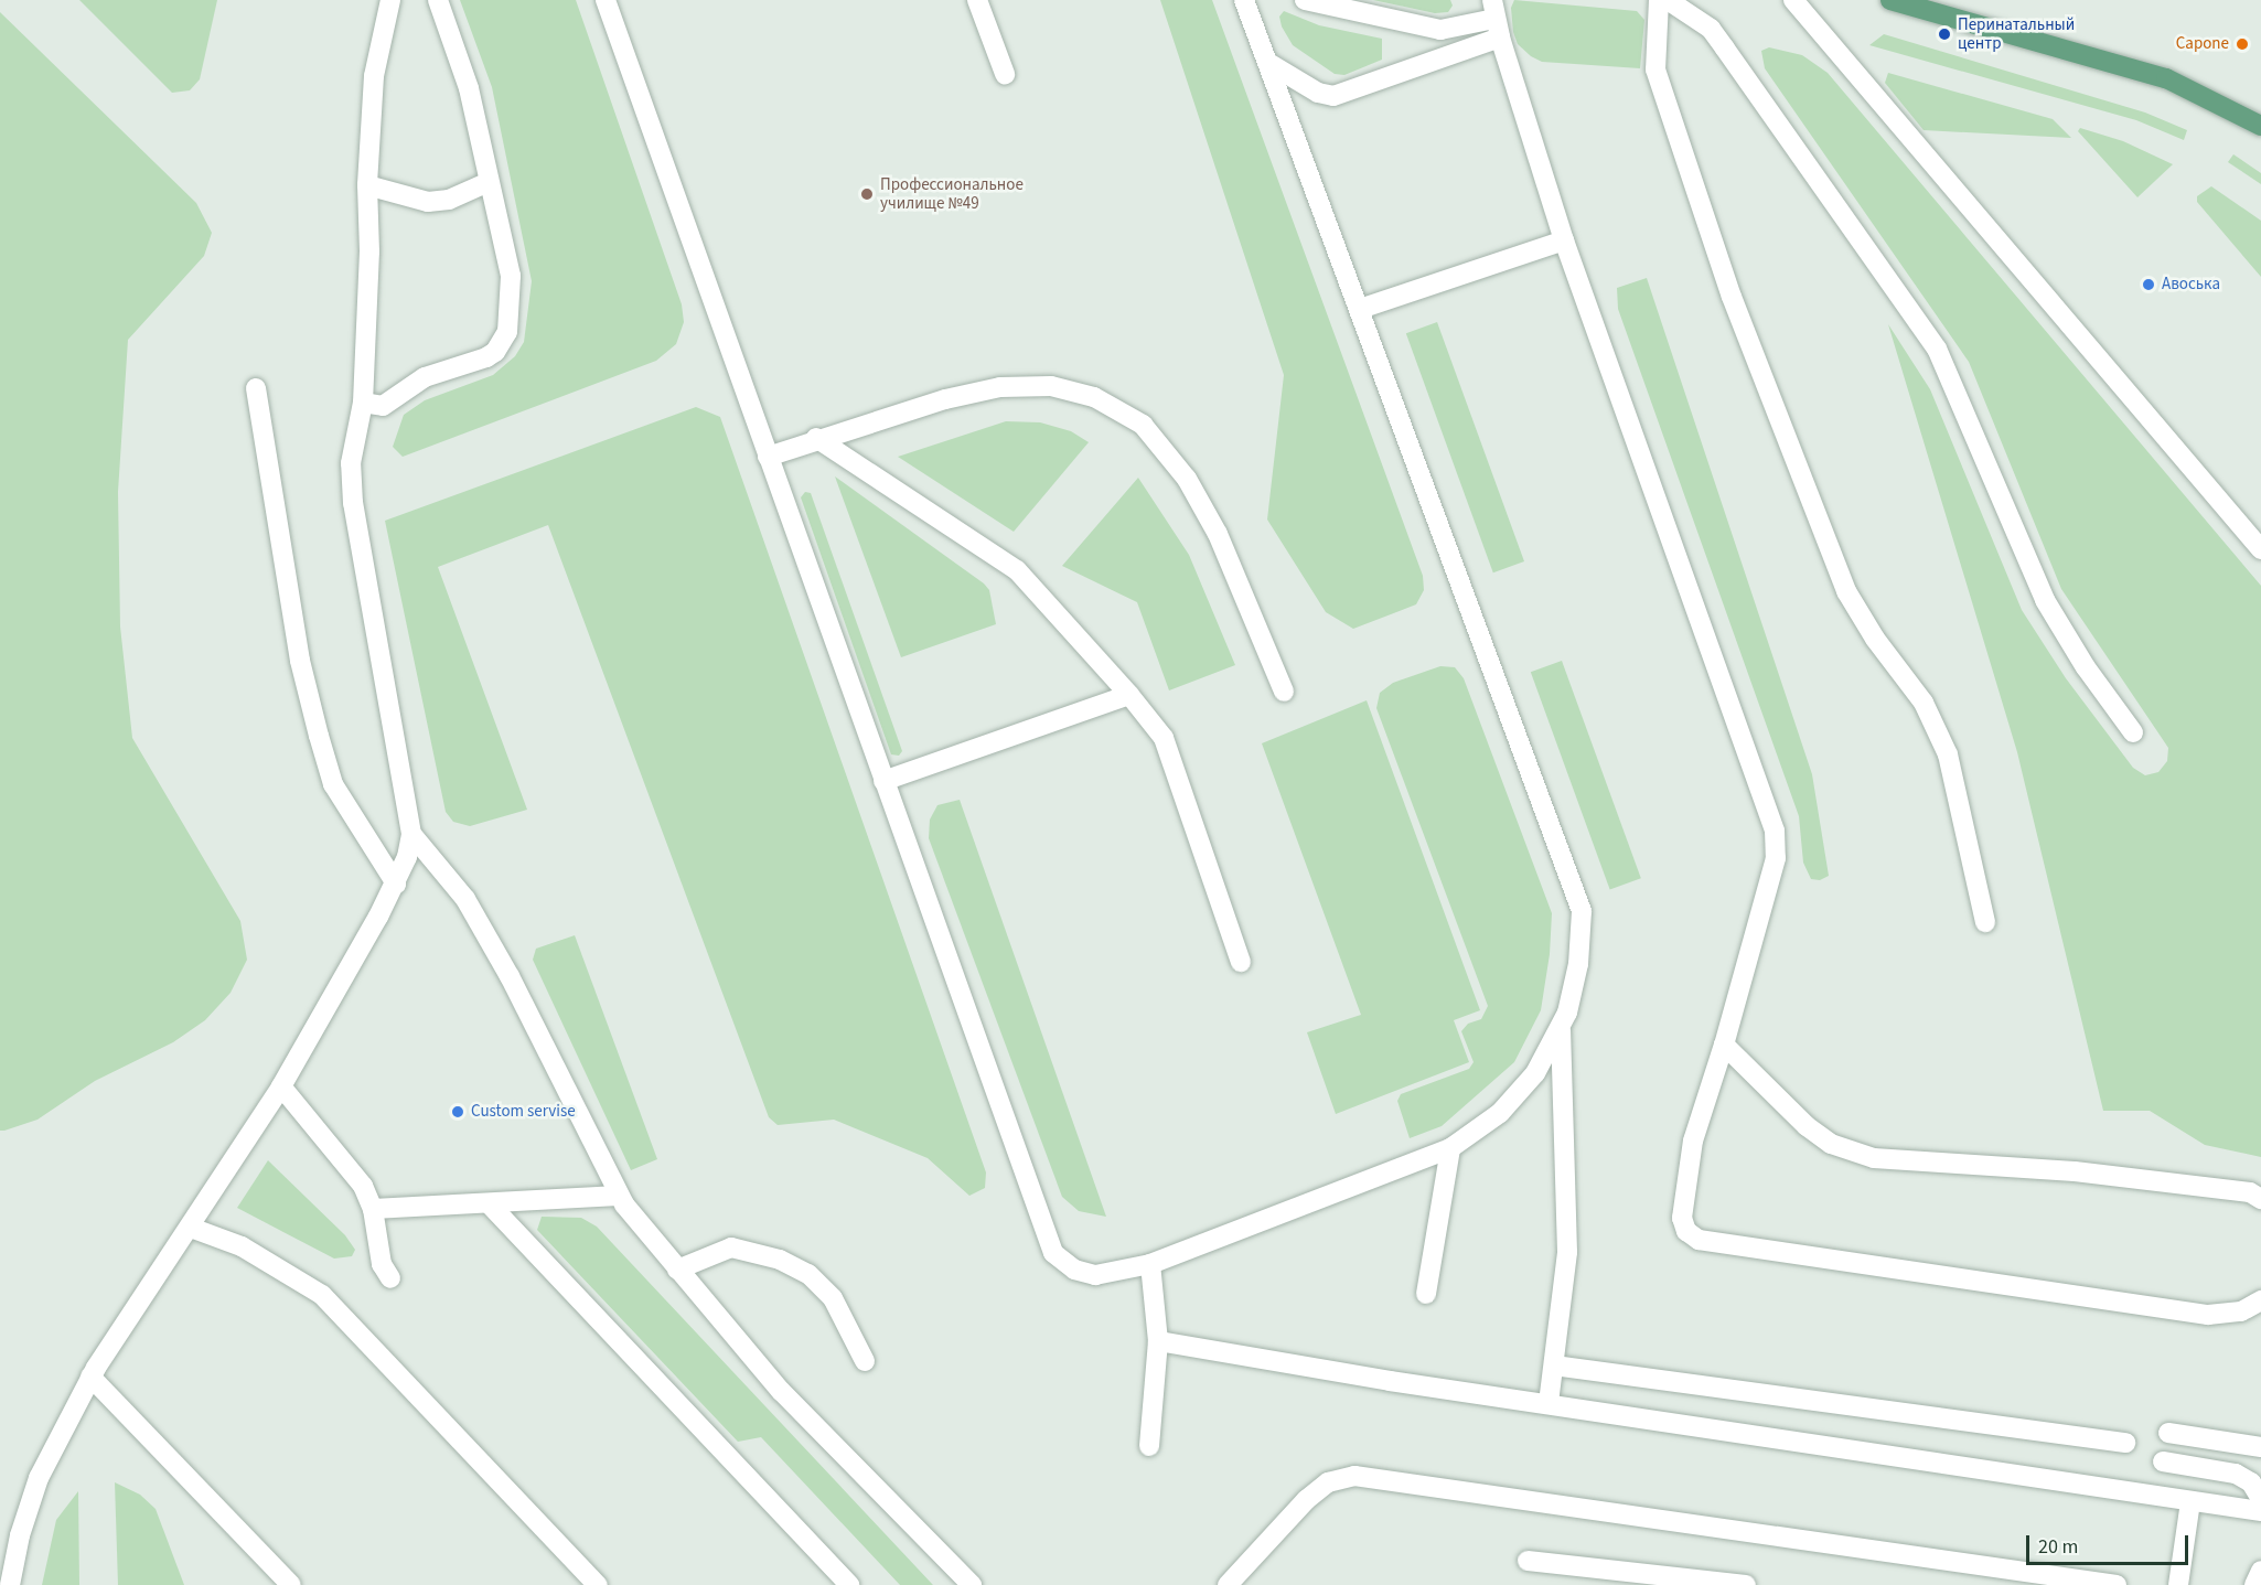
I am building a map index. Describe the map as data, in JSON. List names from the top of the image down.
{
  "places": [
    "Перинатальный центр",
    "Capone",
    "Профессиональное училище №49",
    "Авоська",
    "Custom servise"
  ],
  "scale_bar": "20 m"
}
